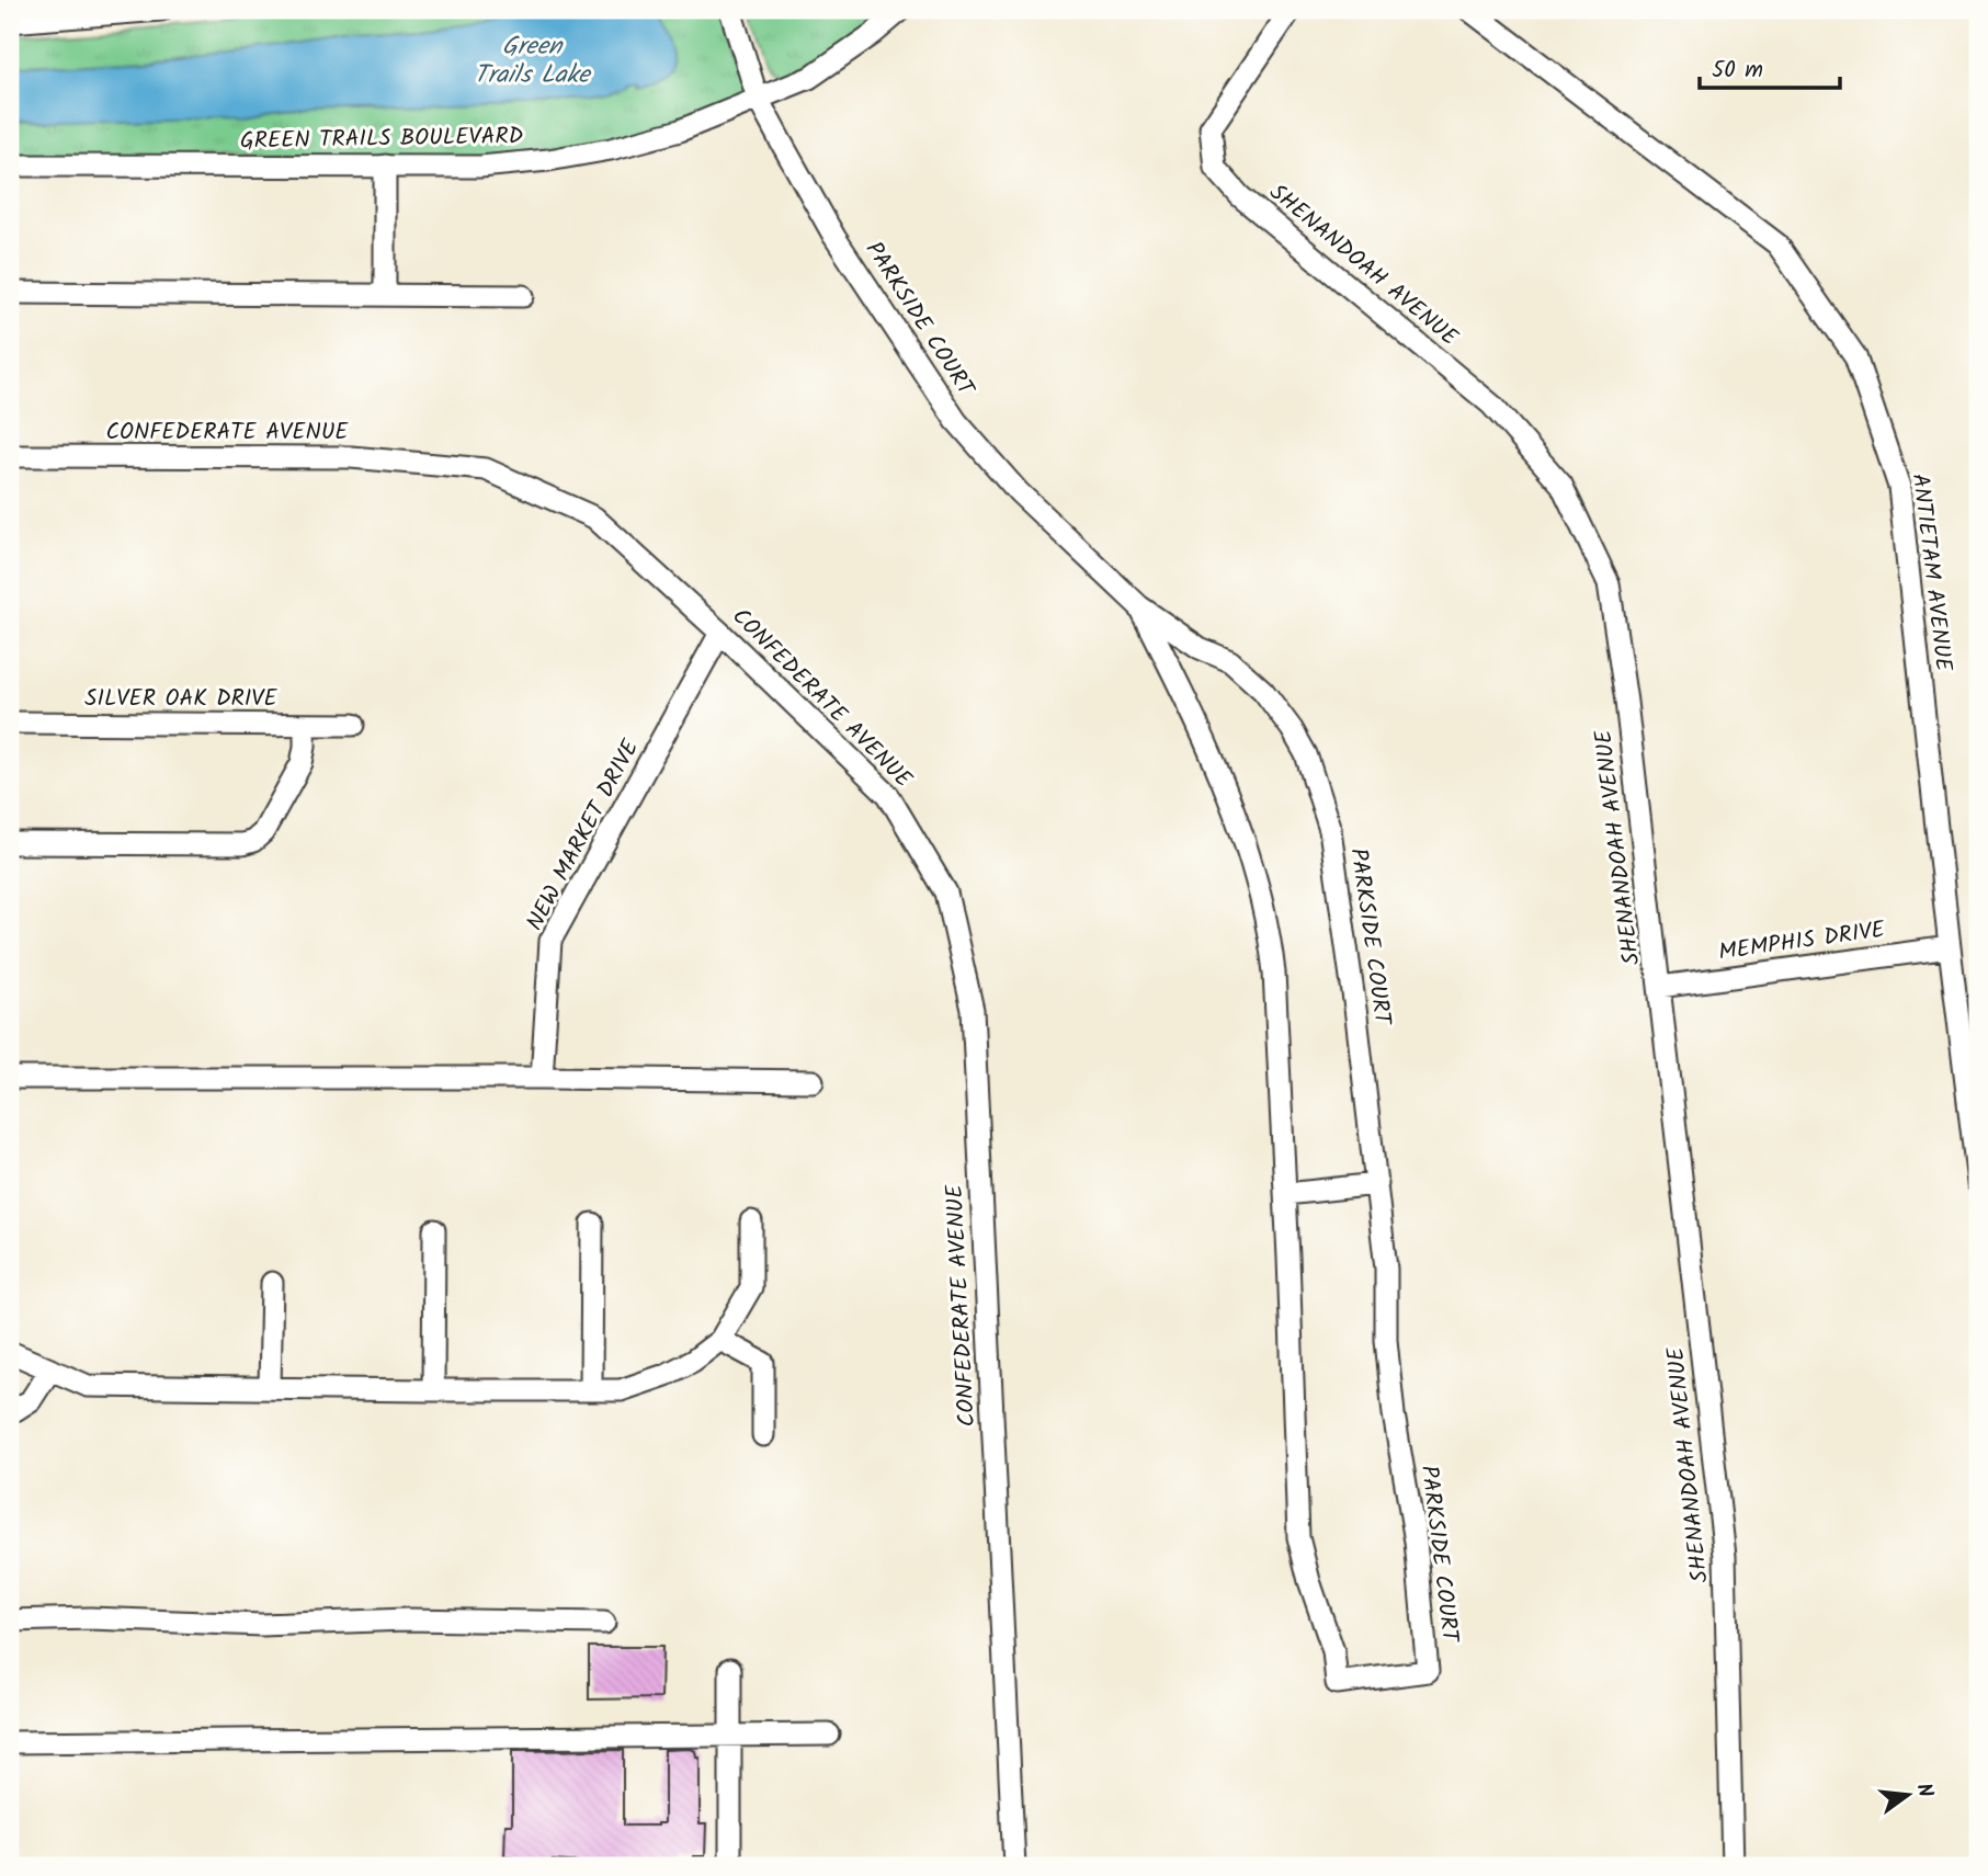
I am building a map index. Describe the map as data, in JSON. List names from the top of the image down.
{
  "streets": {
    "street": [
      "GREEN TRAILS BOULEVARD",
      "SHENANDOAH AVENUE",
      "PARKSIDE COURT",
      "CONFEDERATE AVENUE",
      "ANTIETAM AVENUE",
      "SILVER OAK DRIVE",
      "NEW MARKET DRIVE",
      "MEMPHIS DRIVE"
    ]
  },
  "crossings": [
    ["GREEN TRAILS BOULEVARD", "PARKSIDE COURT"],
    ["SHENANDOAH AVENUE", "MEMPHIS DRIVE"],
    ["CONFEDERATE AVENUE", "NEW MARKET DRIVE"],
    ["ANTIETAM AVENUE", "MEMPHIS DRIVE"]
  ],
  "water": ["Green Trails Lake"],
  "scale_bar": "50 m",
  "north": "right"
}
